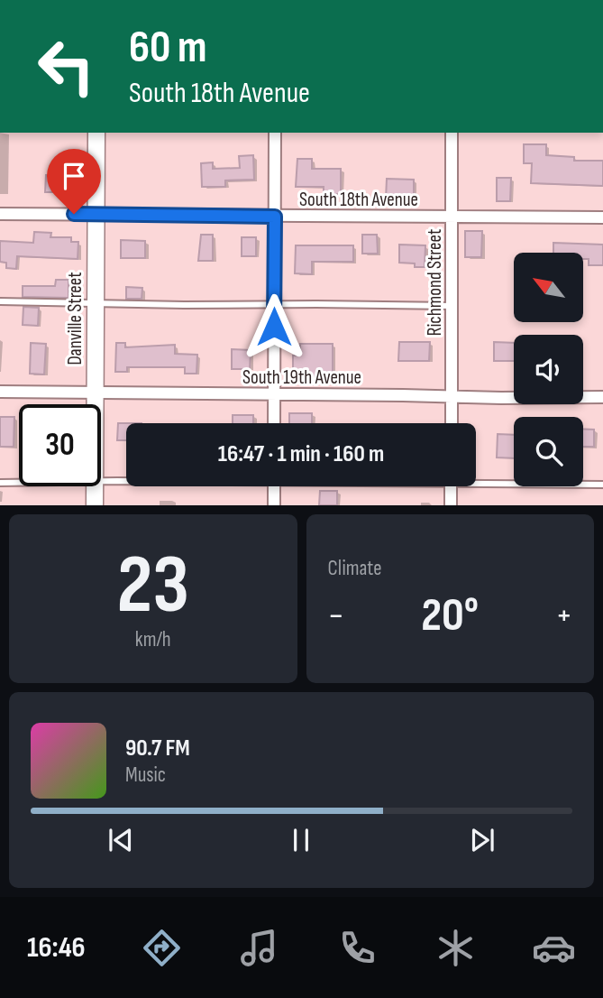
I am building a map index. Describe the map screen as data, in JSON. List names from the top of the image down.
{
  "streets": {
    "street": [
      "South 18th Avenue",
      "Richmond Street",
      "Danville Street",
      "South 19th Avenue"
    ]
  },
  "crossings": [
    ["South 18th Avenue", "Richmond Street"],
    ["South 18th Avenue", "Danville Street"],
    ["Richmond Street", "South 19th Avenue"],
    ["Danville Street", "South 19th Avenue"]
  ],
  "north": "top left",
  "page": {
    "turn": ["60 m", "South 18th Avenue"],
    "limit": "30",
    "trip": "16:47 · 1 min · 160 m",
    "tile": [
      ["23", "km/h"],
      "Climate"
    ],
    "heat": ["−", "20°", "+"],
    "song": ["90.7 FM", "Music"],
    "tabs": "16:46"
  }
}
